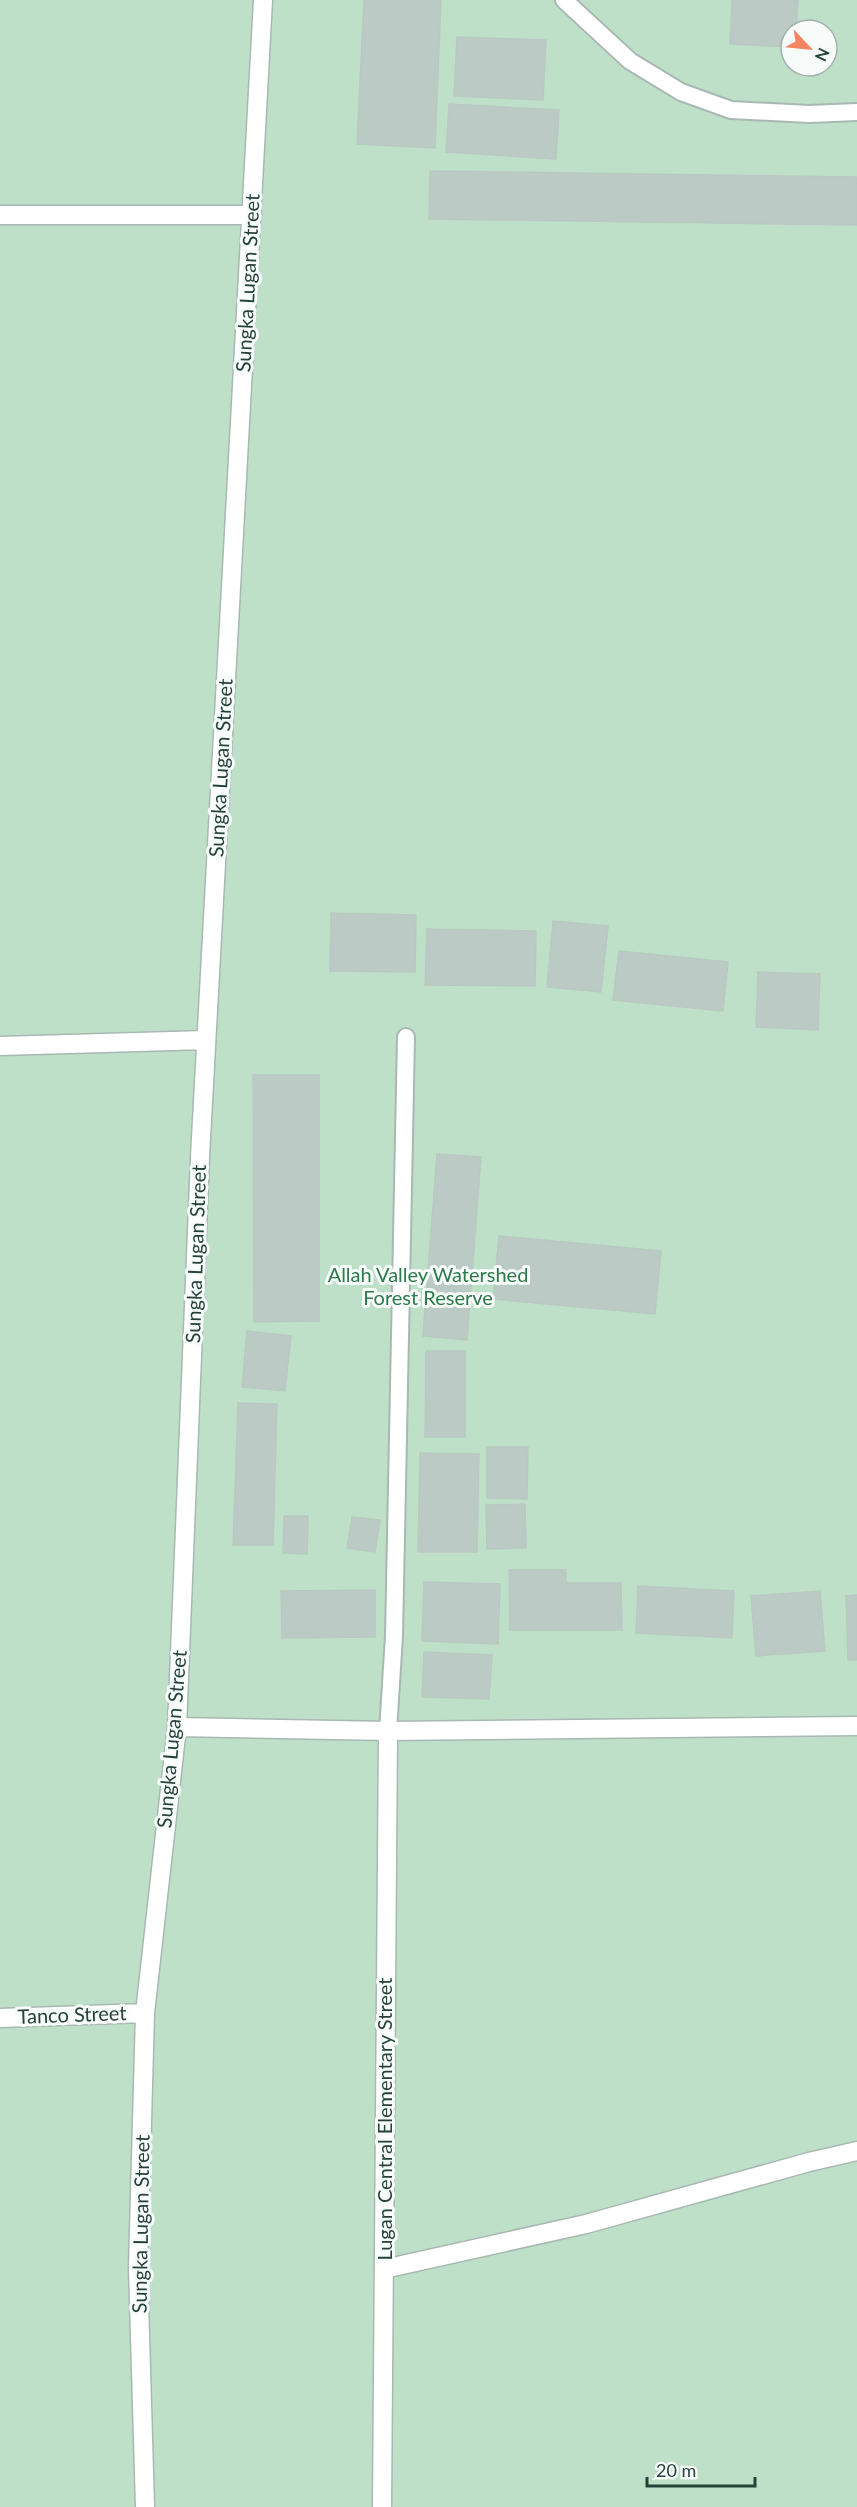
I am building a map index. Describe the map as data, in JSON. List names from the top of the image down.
{
  "streets": {
    "street": ["Sungka Lugan Street", "Tanco Street", "Lugan Central Elementary Street"]
  },
  "crossings": [
    ["Sungka Lugan Street", "Tanco Street"]
  ],
  "parks": ["Allah Valley Watershed Forest Reserve"],
  "scale_bar": "20 m",
  "north": "bottom right"
}
